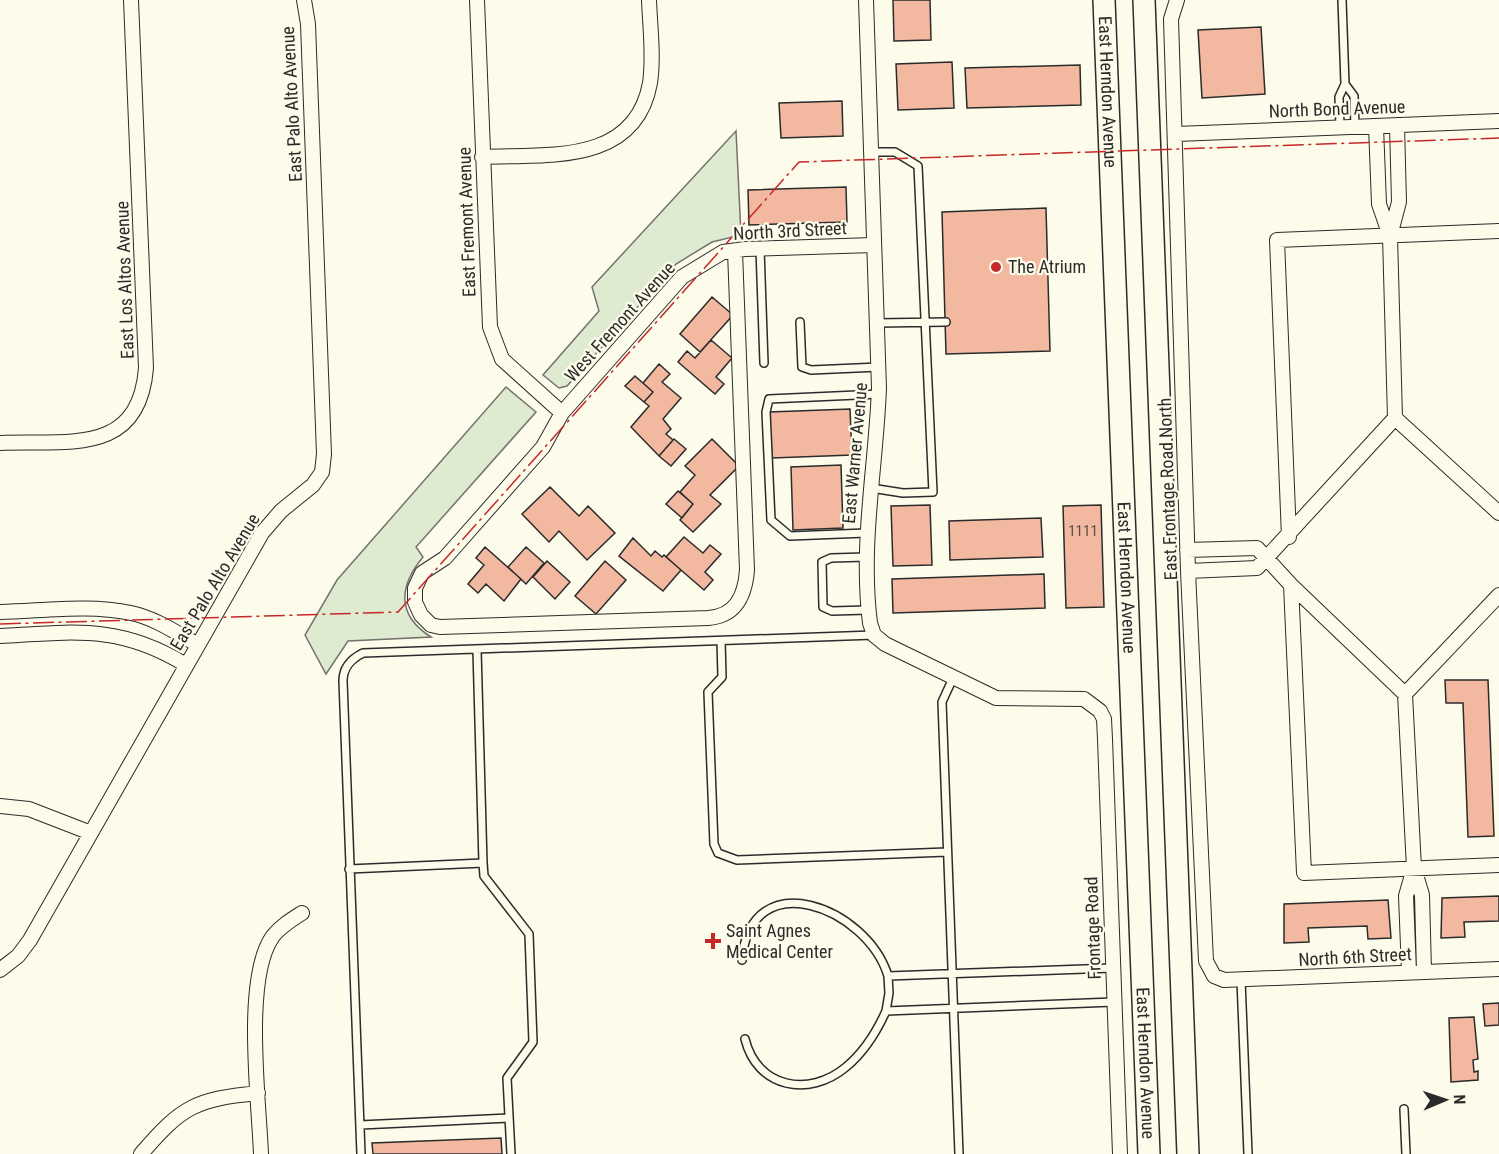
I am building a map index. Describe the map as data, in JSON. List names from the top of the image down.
{
  "streets": {
    "main road": ["East Herndon Avenue"],
    "street": [
      "East Palo Alto Avenue",
      "North Bond Avenue",
      "East Fremont Avenue",
      "North 3rd Street",
      "East Los Altos Avenue",
      "West Fremont Avenue",
      "East Warner Avenue",
      "East Frontage Road North",
      "Frontage Road",
      "North 6th Street"
    ]
  },
  "crossings": [
    ["North Bond Avenue", "East Frontage Road North"],
    ["East Fremont Avenue", "West Fremont Avenue"],
    ["North 3rd Street", "West Fremont Avenue"],
    ["North 3rd Street", "East Warner Avenue"],
    ["East Frontage Road North", "North 6th Street"]
  ],
  "places": {
    "other": ["The Atrium"],
    "health": ["Saint Agnes Medical Center"]
  },
  "house_numbers": ["1111"],
  "north": "right"
}
